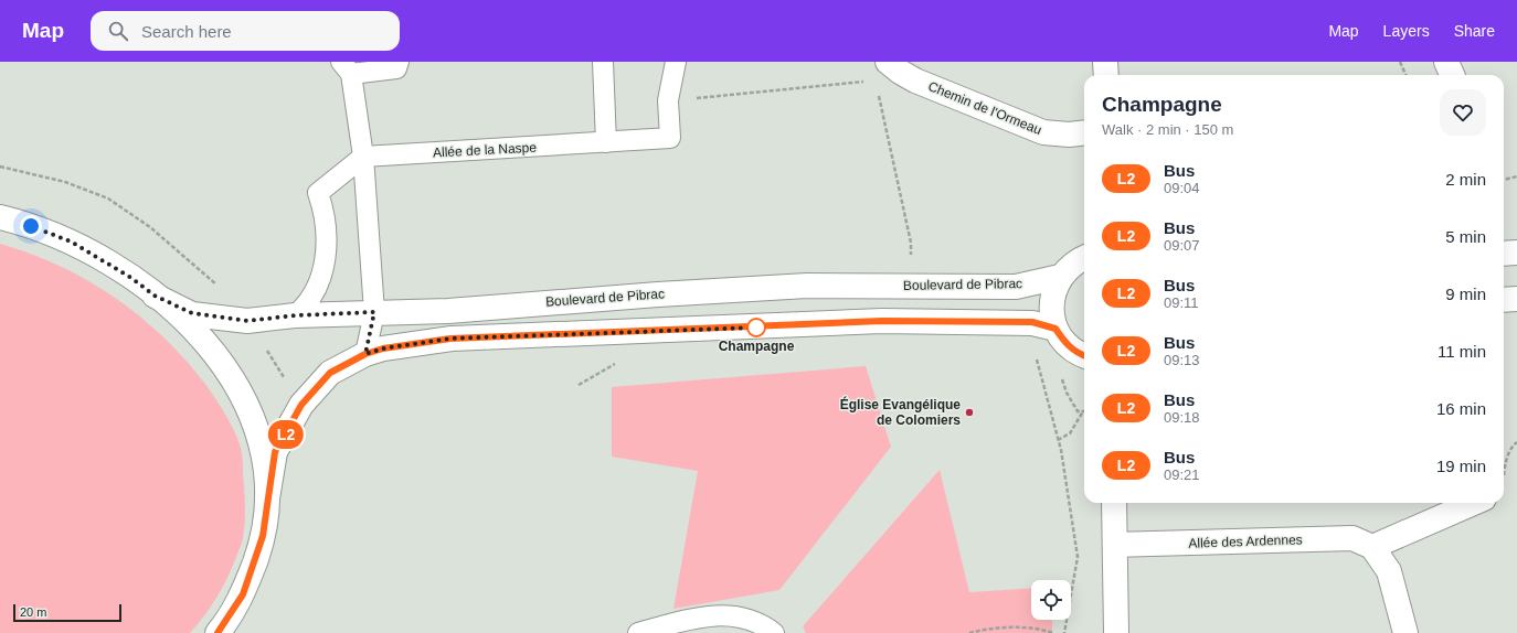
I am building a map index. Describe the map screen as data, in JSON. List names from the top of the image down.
{
  "streets": {
    "street": ["Chemin de l'Ormeau", "Boulevard de Pibrac", "Allée des Ardennes"],
    "lane": ["Allée de la Naspe"]
  },
  "places": ["Champagne", "Église Evangélique de Colomiers"],
  "lines": ["bus line L2"],
  "scale_bar": "20 m",
  "page": {
    "header": "Map",
    "search": "Search here",
    "nav": ["Map", "Layers", "Share"],
    "on_map": "L2",
    "heading": ["Champagne", "Walk · 2 min · 150 m"],
    "list": [
      {
        "mark": "L2",
        "name": "Bus",
        "note": "09:04",
        "value": "2 min"
      },
      {
        "mark": "L2",
        "name": "Bus",
        "note": "09:07",
        "value": "5 min"
      },
      {
        "mark": "L2",
        "name": "Bus",
        "note": "09:11",
        "value": "9 min"
      },
      {
        "mark": "L2",
        "name": "Bus",
        "note": "09:13",
        "value": "11 min"
      },
      {
        "mark": "L2",
        "name": "Bus",
        "note": "09:18",
        "value": "16 min"
      },
      {
        "mark": "L2",
        "name": "Bus",
        "note": "09:21",
        "value": "19 min"
      }
    ],
    "scale": "20 m"
  }
}
